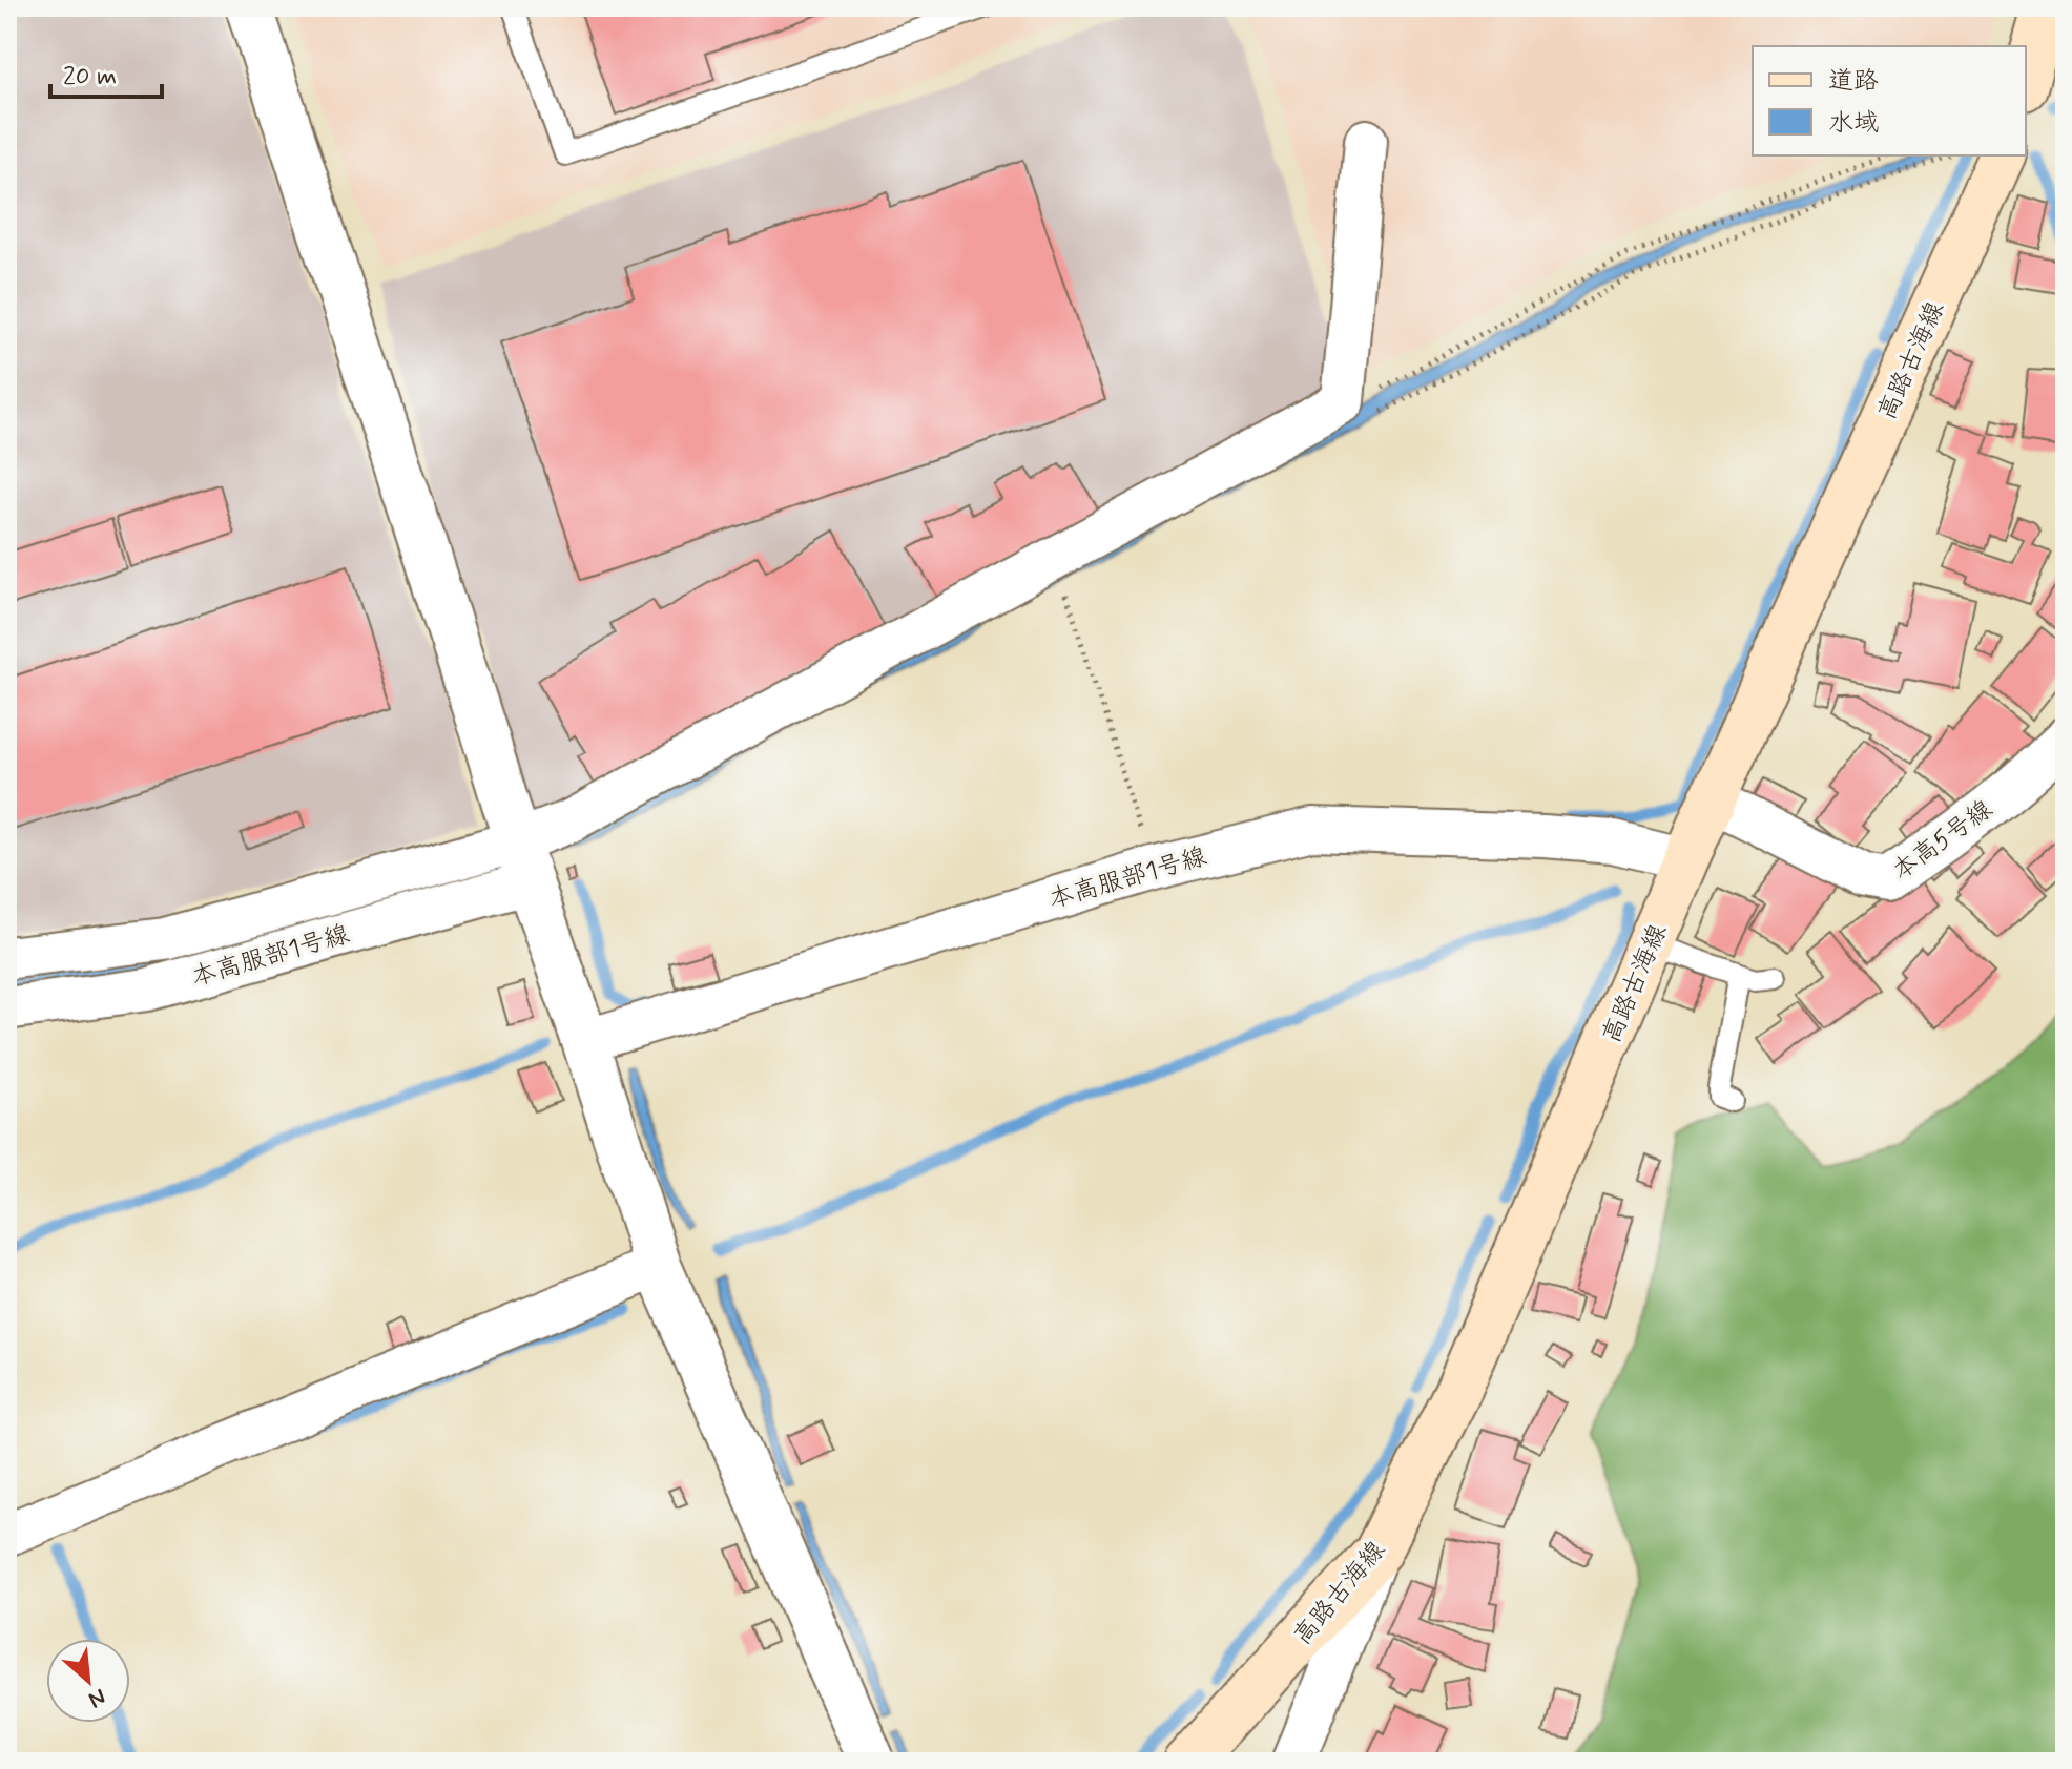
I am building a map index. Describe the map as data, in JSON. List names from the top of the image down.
{
  "streets": {
    "main road": ["高路古海線"],
    "street": ["本高5号線", "本高服部1号線"]
  },
  "crossings": [
    ["高路古海線", "本高5号線"],
    ["高路古海線", "本高服部1号線"]
  ],
  "legend": ["道路", "水域"],
  "scale_bar": "20 m",
  "north": "bottom right"
}
